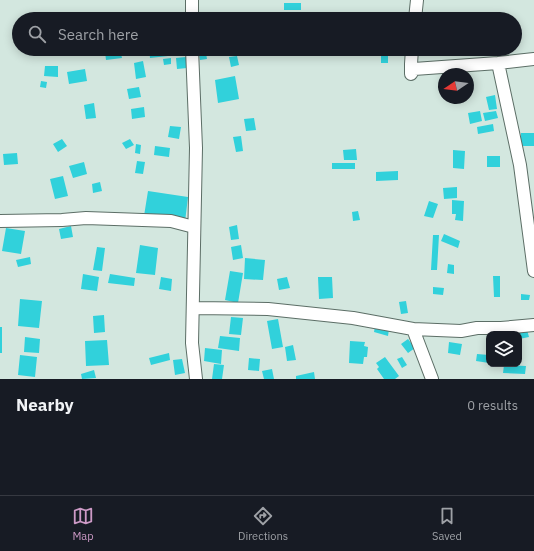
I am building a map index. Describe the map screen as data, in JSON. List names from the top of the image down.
{
  "north": "left",
  "page": {
    "search": "Search here",
    "heading": ["Nearby", "0 results"],
    "nav": ["Map", "Directions", "Saved"]
  }
}
